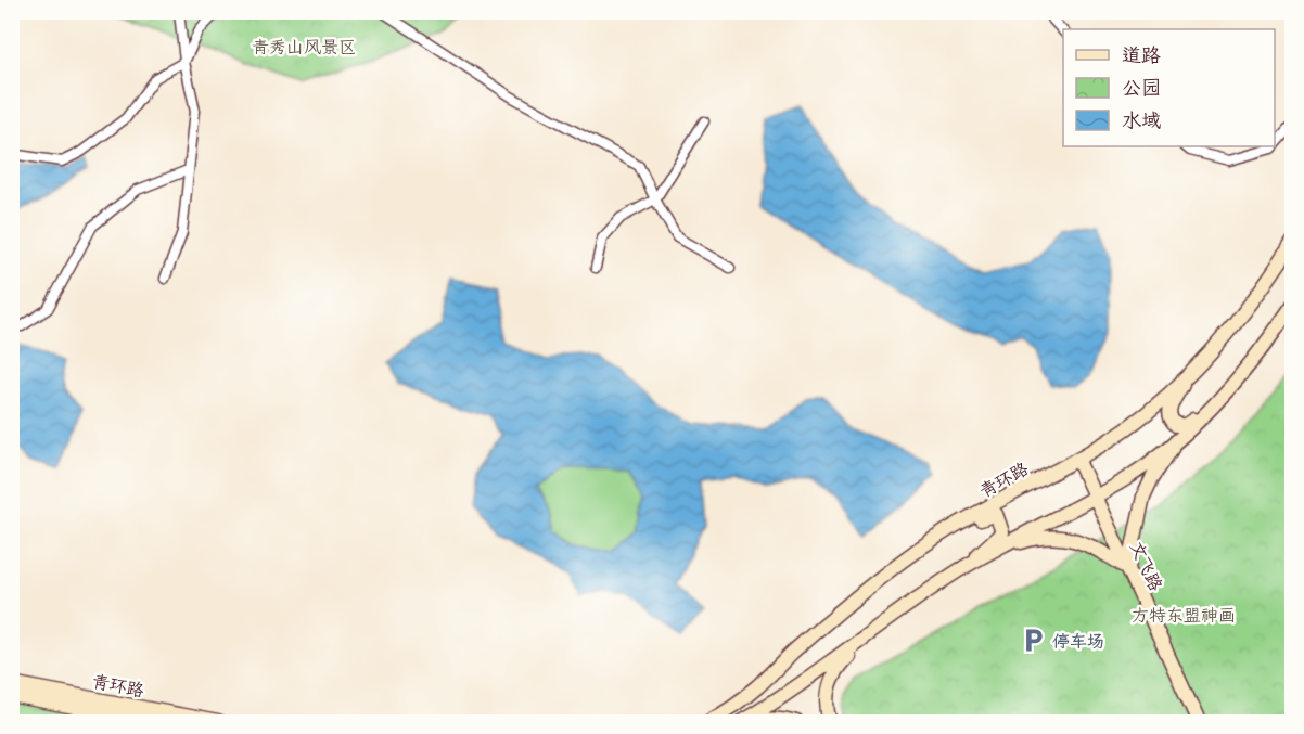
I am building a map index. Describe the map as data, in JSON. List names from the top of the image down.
{
  "streets": {
    "main road": ["青环路", "文飞路"]
  },
  "crossings": [
    ["青环路", "文飞路"]
  ],
  "parks": ["青秀山风景区", "方特东盟神画"],
  "places": {
    "parking": ["停车场"]
  },
  "legend": ["道路", "公园", "水域"]
}
